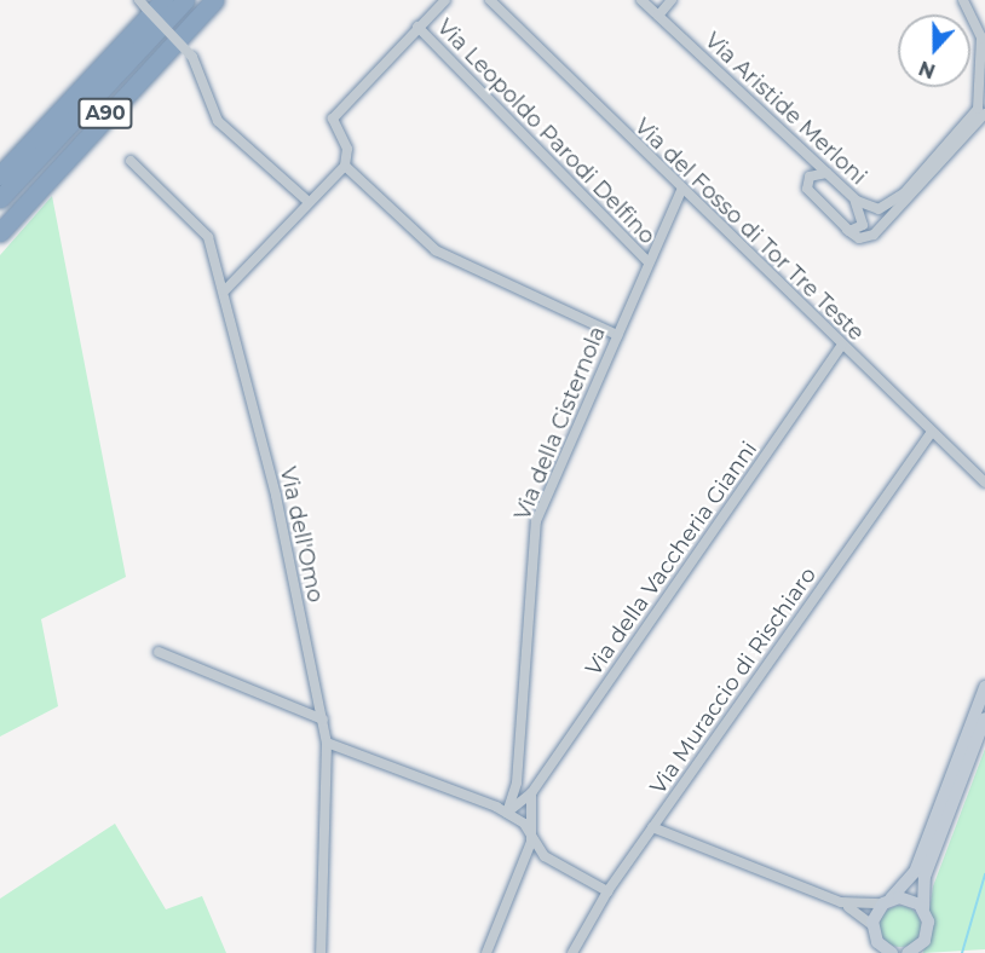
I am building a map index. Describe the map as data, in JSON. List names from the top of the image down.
{
  "streets": {
    "highway": ["A90"],
    "street": [
      "Via Aristide Merloni",
      "Via Leopoldo Parodi Delfino",
      "Via del Fosso di Tor Tre Teste",
      "Via della Cisternola",
      "Via dell'Omo",
      "Via della Vaccheria Gianni",
      "Via Muraccio di Rischiaro"
    ]
  },
  "crossings": [
    ["Via Leopoldo Parodi Delfino", "Via della Cisternola"],
    ["Via del Fosso di Tor Tre Teste", "Via della Cisternola"],
    ["Via del Fosso di Tor Tre Teste", "Via della Vaccheria Gianni"],
    ["Via del Fosso di Tor Tre Teste", "Via Muraccio di Rischiaro"],
    ["Via della Cisternola", "Via della Vaccheria Gianni"]
  ],
  "north": "bottom"
}
